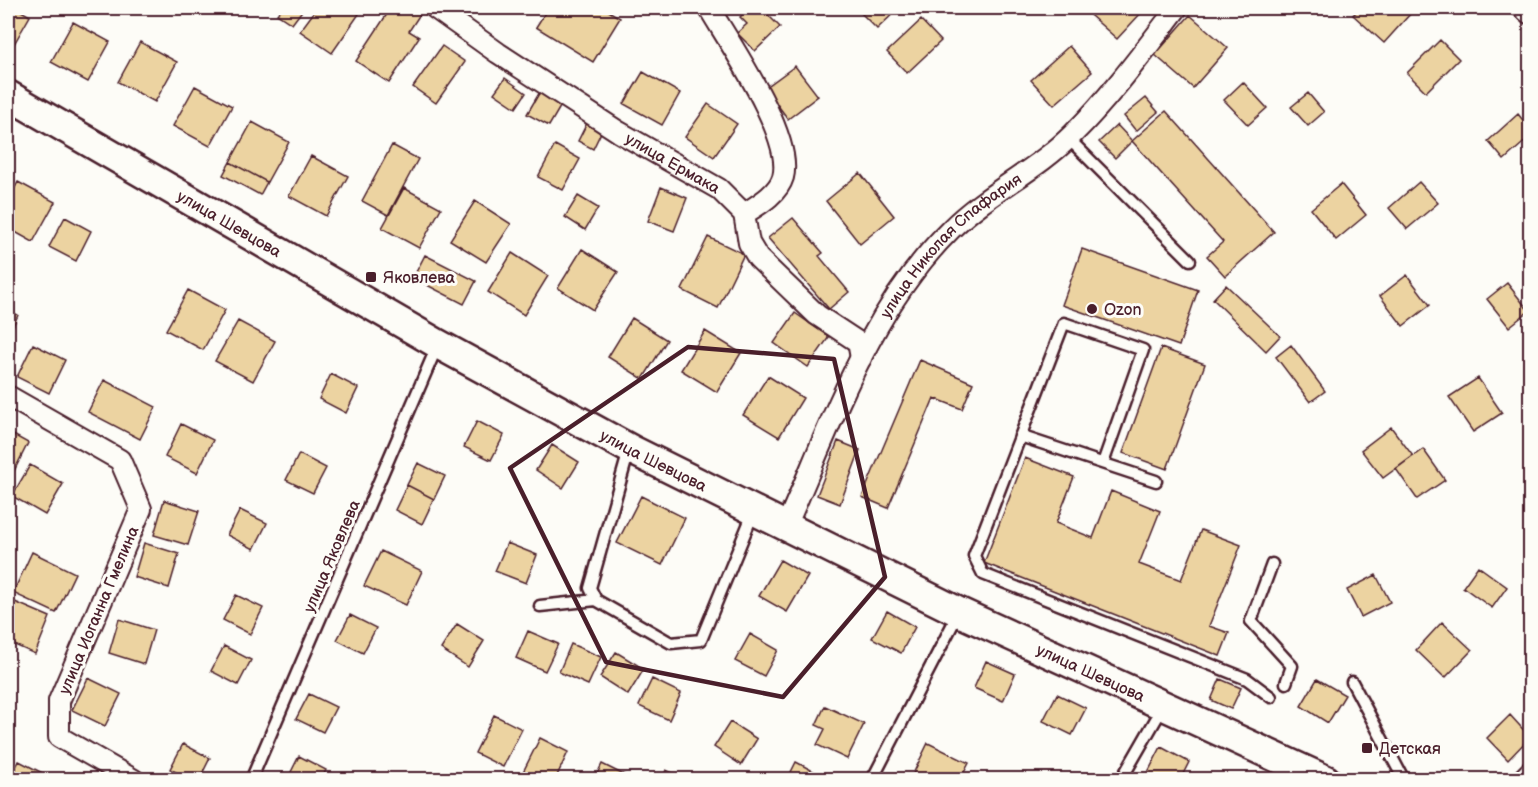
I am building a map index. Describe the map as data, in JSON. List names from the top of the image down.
{
  "streets": {
    "main road": ["улица Шевцова"],
    "street": ["улица Ермака", "улица Николая Спафария", "улица Иоганна Гмелина"],
    "lane": ["улица Яковлева"]
  },
  "crossings": [
    ["улица Шевцова", "улица Николая Спафария"],
    ["улица Шевцова", "улица Яковлева"]
  ],
  "places": {
    "transit": ["Яковлева", "Детская"],
    "other": ["Ozon"]
  }
}
